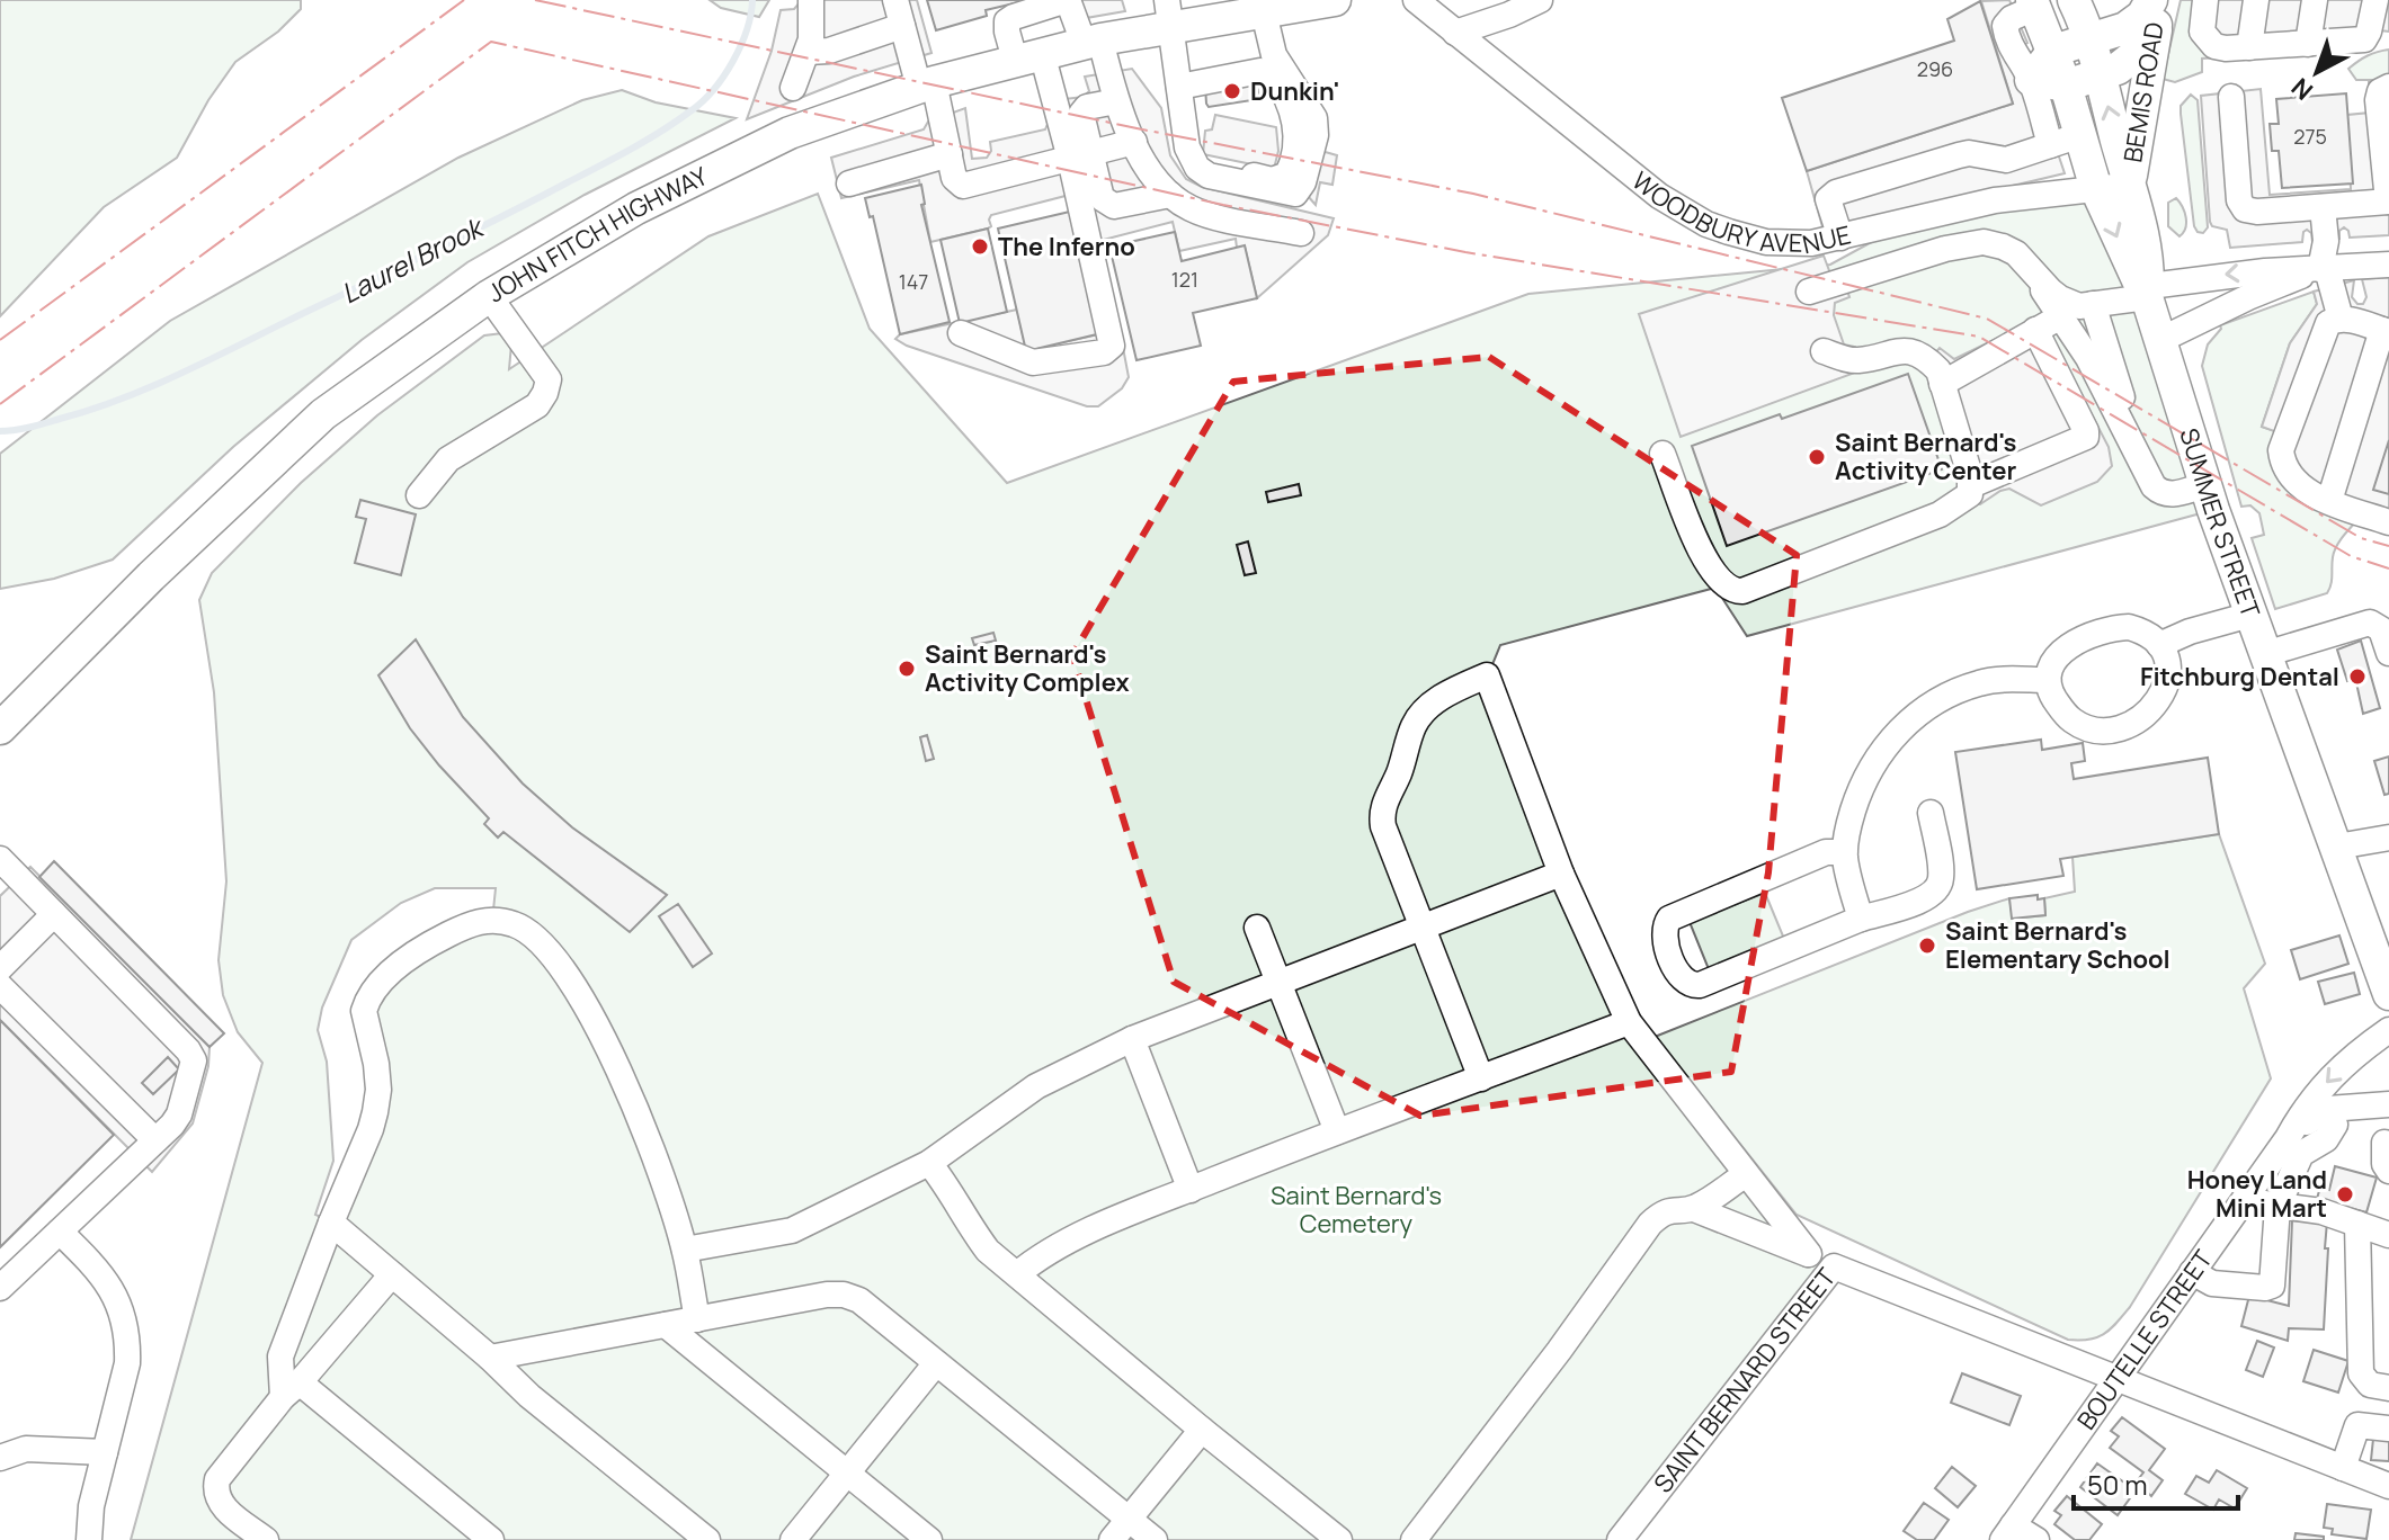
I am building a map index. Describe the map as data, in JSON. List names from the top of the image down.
{
  "streets": {
    "main road": ["BEMIS ROAD", "JOHN FITCH HIGHWAY", "SUMMER STREET"],
    "street": ["WOODBURY AVENUE", "BOUTELLE STREET", "SAINT BERNARD STREET"]
  },
  "crossings": [
    ["BEMIS ROAD", "WOODBURY AVENUE"],
    ["BEMIS ROAD", "SUMMER STREET"],
    ["WOODBURY AVENUE", "SUMMER STREET"],
    ["BOUTELLE STREET", "SAINT BERNARD STREET"]
  ],
  "water": ["Laurel Brook"],
  "parks": ["Saint Bernard's Cemetery"],
  "places": [
    "Dunkin'",
    "The Inferno",
    "Saint Bernard's Activity Center",
    "Saint Bernard's Activity Complex",
    "Fitchburg Dental",
    "Saint Bernard's Elementary School",
    "Honey Land Mini Mart"
  ],
  "house_numbers": [
    "296",
    "275",
    "121",
    "147"
  ],
  "scale_bar": "50 m",
  "north": "bottom left"
}
